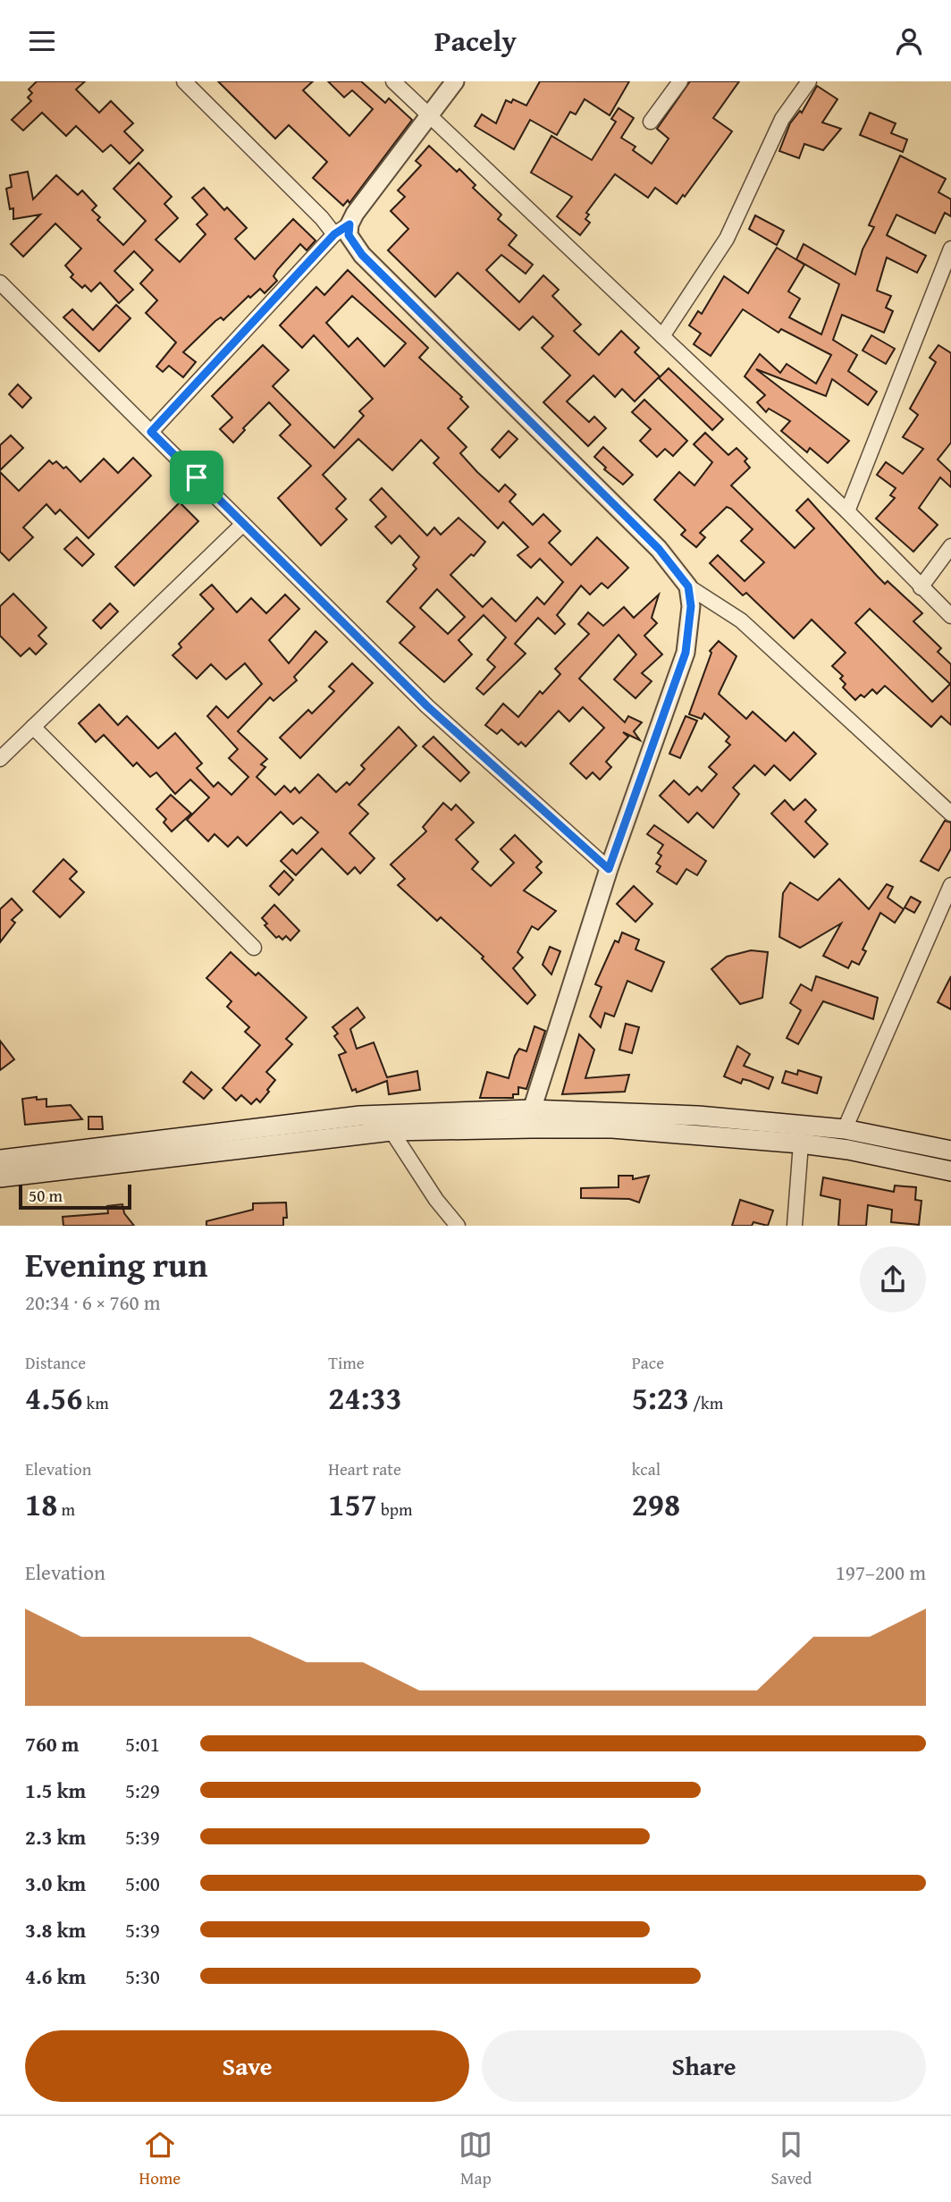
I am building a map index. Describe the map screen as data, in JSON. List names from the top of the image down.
{
  "scale_bar": "50 m",
  "page": {
    "header": "Pacely",
    "scale": "50 m",
    "heading": ["Evening run", "20:34 · 6 × 760 m"],
    "stats": [
      ["Distance", "4.56 km"],
      ["Time", "24:33"],
      ["Pace", "5:23 /km"],
      ["Elevation", "18 m"],
      ["Heart rate", "157 bpm"],
      ["kcal", "298"]
    ],
    "chart": ["Elevation", "197–200 m"],
    "list": [
      {
        "name": "760 m",
        "note": "5:01"
      },
      {
        "name": "1.5 km",
        "note": "5:29"
      },
      {
        "name": "2.3 km",
        "note": "5:39"
      },
      {
        "name": "3.0 km",
        "note": "5:00"
      },
      {
        "name": "3.8 km",
        "note": "5:39"
      },
      {
        "name": "4.6 km",
        "note": "5:30"
      }
    ],
    "buttons": ["Save", "Share"],
    "tabs": ["Home", "Map", "Saved"]
  }
}
